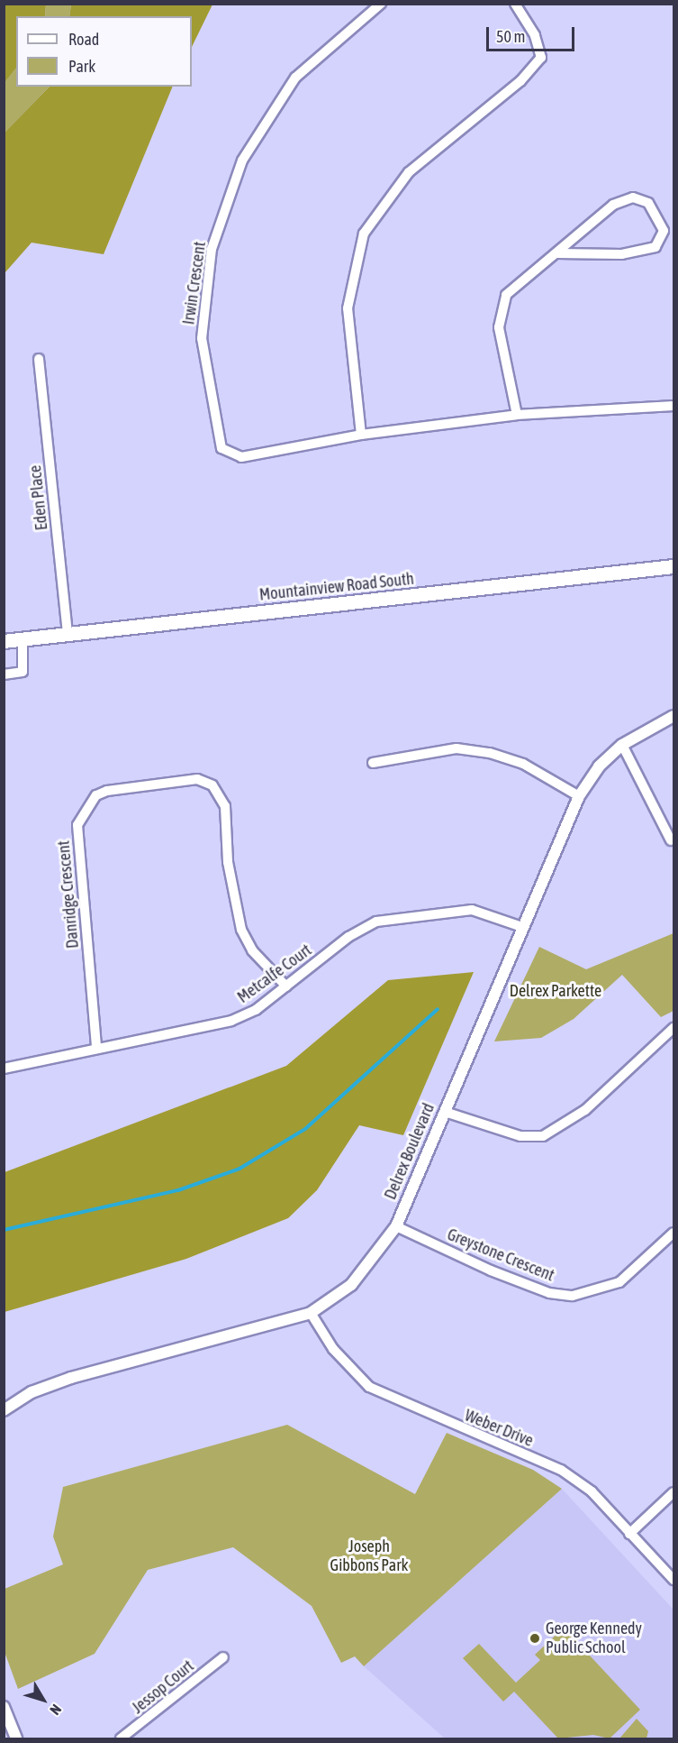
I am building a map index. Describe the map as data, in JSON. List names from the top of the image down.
{
  "streets": {
    "main road": ["Mountainview Road South"],
    "street": [
      "Irwin Crescent",
      "Eden Place",
      "Danridge Crescent",
      "Metcalfe Court",
      "Delrex Boulevard",
      "Greystone Crescent",
      "Weber Drive",
      "Jessop Court"
    ]
  },
  "crossings": [
    ["Eden Place", "Mountainview Road South"],
    ["Danridge Crescent", "Metcalfe Court"],
    ["Metcalfe Court", "Delrex Boulevard"],
    ["Delrex Boulevard", "Greystone Crescent"],
    ["Delrex Boulevard", "Weber Drive"]
  ],
  "parks": ["Delrex Parkette", "Joseph Gibbons Park"],
  "places": ["George Kennedy Public School"],
  "legend": ["Road", "Park"],
  "scale_bar": "50 m",
  "north": "bottom right"
}
